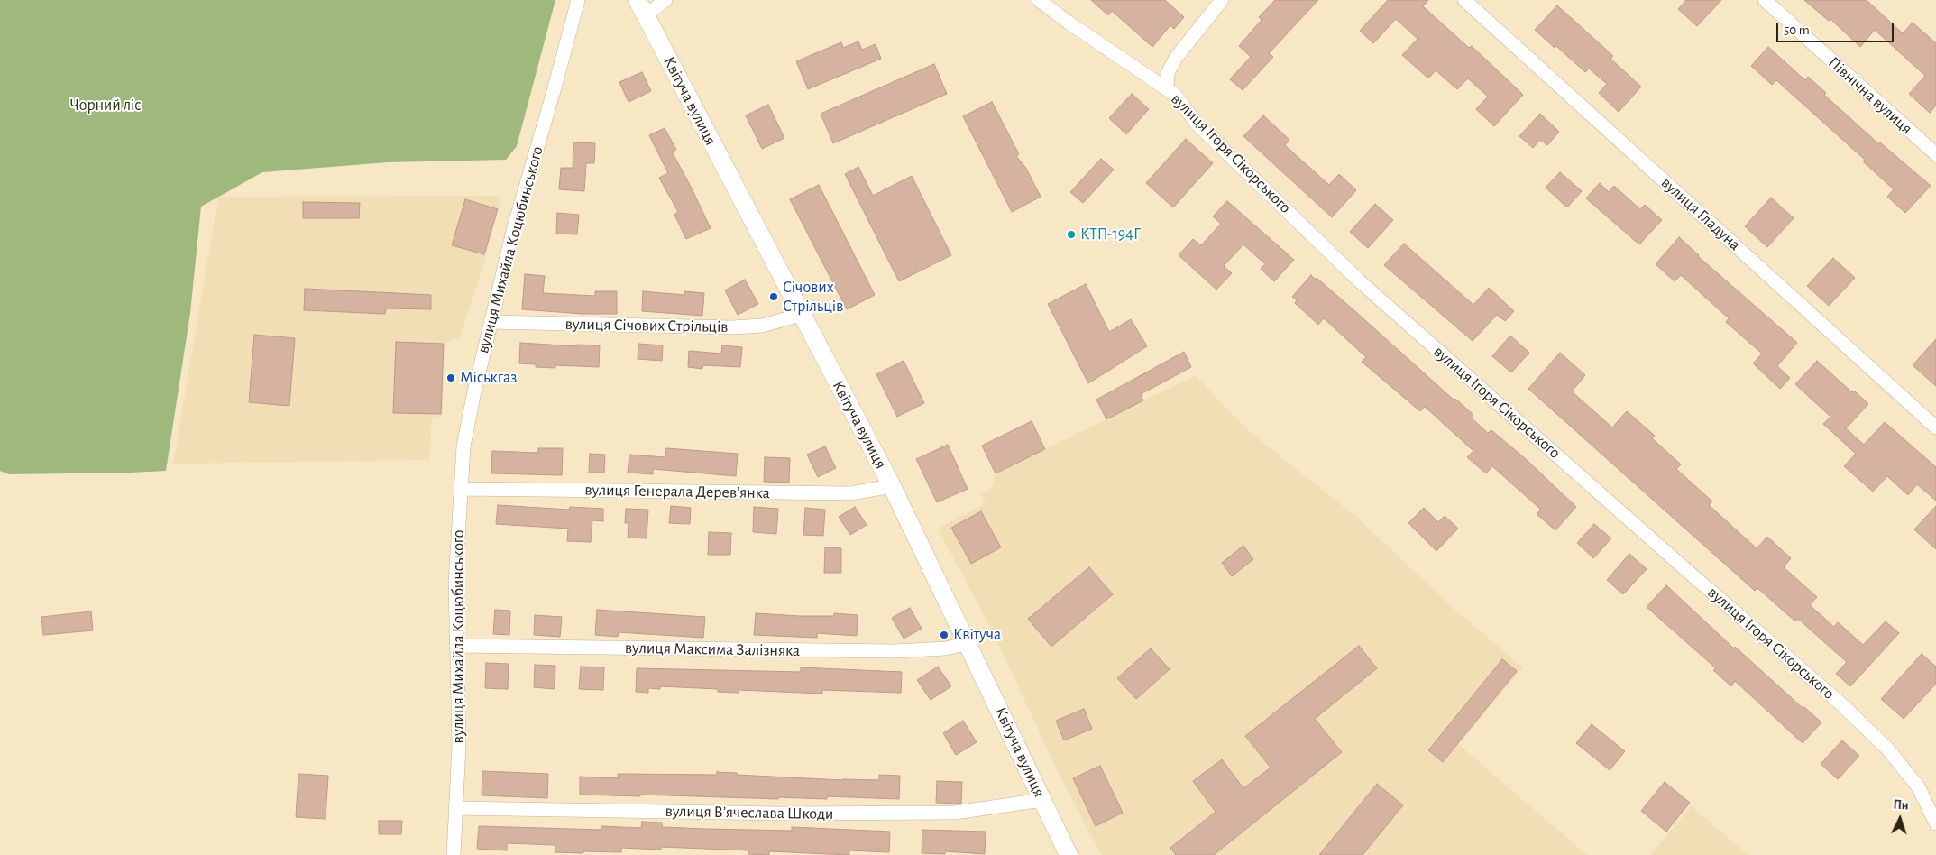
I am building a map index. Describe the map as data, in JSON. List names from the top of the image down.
{
  "streets": {
    "street": [
      "Північна вулиця",
      "Квітуча вулиця",
      "вулиця Ігоря Сікорського",
      "вулиця Гладуна",
      "вулиця Михайла Коцюбинського",
      "вулиця Січових Стрільців",
      "вулиця Генерала Деревʼянка",
      "вулиця Максима Залізняка",
      "вулиця Вʼячеслава Шкоди"
    ]
  },
  "crossings": [
    ["Квітуча вулиця", "вулиця Січових Стрільців"],
    ["Квітуча вулиця", "вулиця Генерала Деревʼянка"],
    ["Квітуча вулиця", "вулиця Максима Залізняка"],
    ["Квітуча вулиця", "вулиця Вʼячеслава Шкоди"],
    ["вулиця Михайла Коцюбинського", "вулиця Січових Стрільців"],
    ["вулиця Михайла Коцюбинського", "вулиця Генерала Деревʼянка"],
    ["вулиця Михайла Коцюбинського", "вулиця Максима Залізняка"],
    ["вулиця Михайла Коцюбинського", "вулиця Вʼячеслава Шкоди"]
  ],
  "parks": ["Чорний ліс"],
  "places": [
    "КТП-194Г",
    "Січових Стрільців",
    "Міськгаз",
    "Квітуча"
  ],
  "scale_bar": "50 m",
  "north": "top"
}
